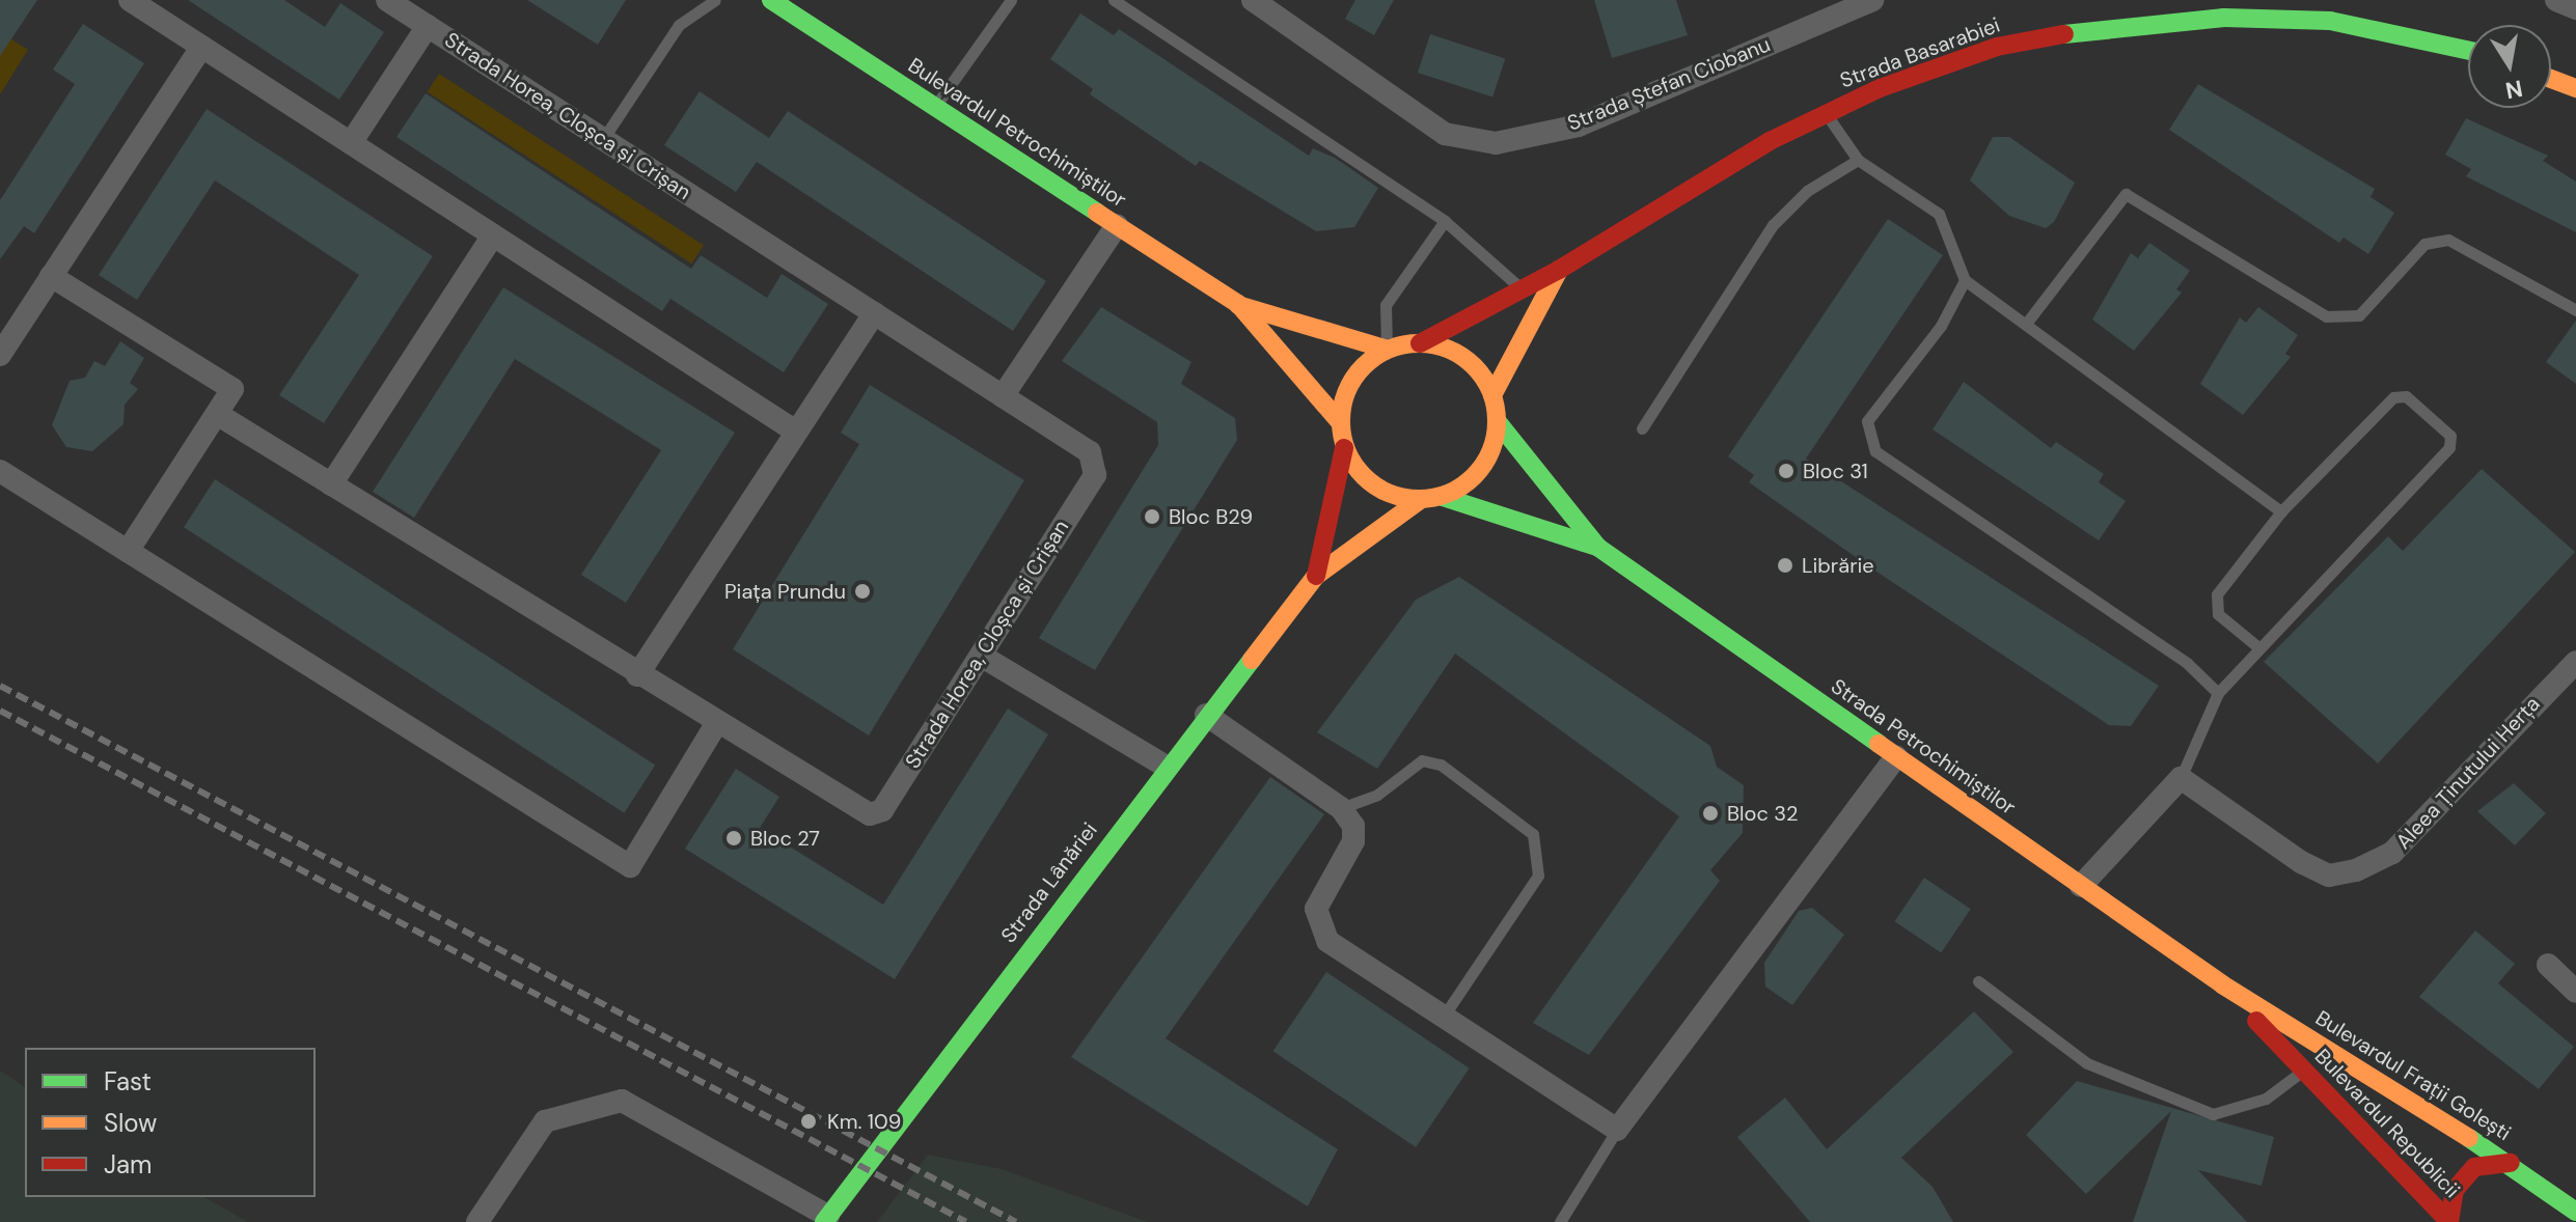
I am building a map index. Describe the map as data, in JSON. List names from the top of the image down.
{
  "streets": {
    "main road": [
      "Strada Basarabiei",
      "Bulevardul Petrochimiștilor",
      "Strada Petrochimiștilor",
      "Strada Lânăriei",
      "Bulevardul Frații Golești",
      "Bulevardul Republicii"
    ],
    "street": ["Strada Ștefan Ciobanu", "Strada Horea, Cloșca și Crișan", "Aleea Ținutului Herța"]
  },
  "crossings": [
    ["Strada Basarabiei", "Bulevardul Petrochimiștilor"],
    ["Strada Basarabiei", "Strada Petrochimiștilor"],
    ["Bulevardul Petrochimiștilor", "Strada Petrochimiștilor"],
    ["Strada Petrochimiștilor", "Bulevardul Frații Golești"],
    ["Strada Petrochimiștilor", "Bulevardul Republicii"],
    ["Bulevardul Frații Golești", "Bulevardul Republicii"]
  ],
  "places": [
    "Bloc 31",
    "Bloc B29",
    "Librărie",
    "Piața Prundu",
    "Bloc 32",
    "Bloc 27",
    "Km. 109"
  ],
  "legend": ["Fast", "Slow", "Jam"],
  "north": "bottom"
}
